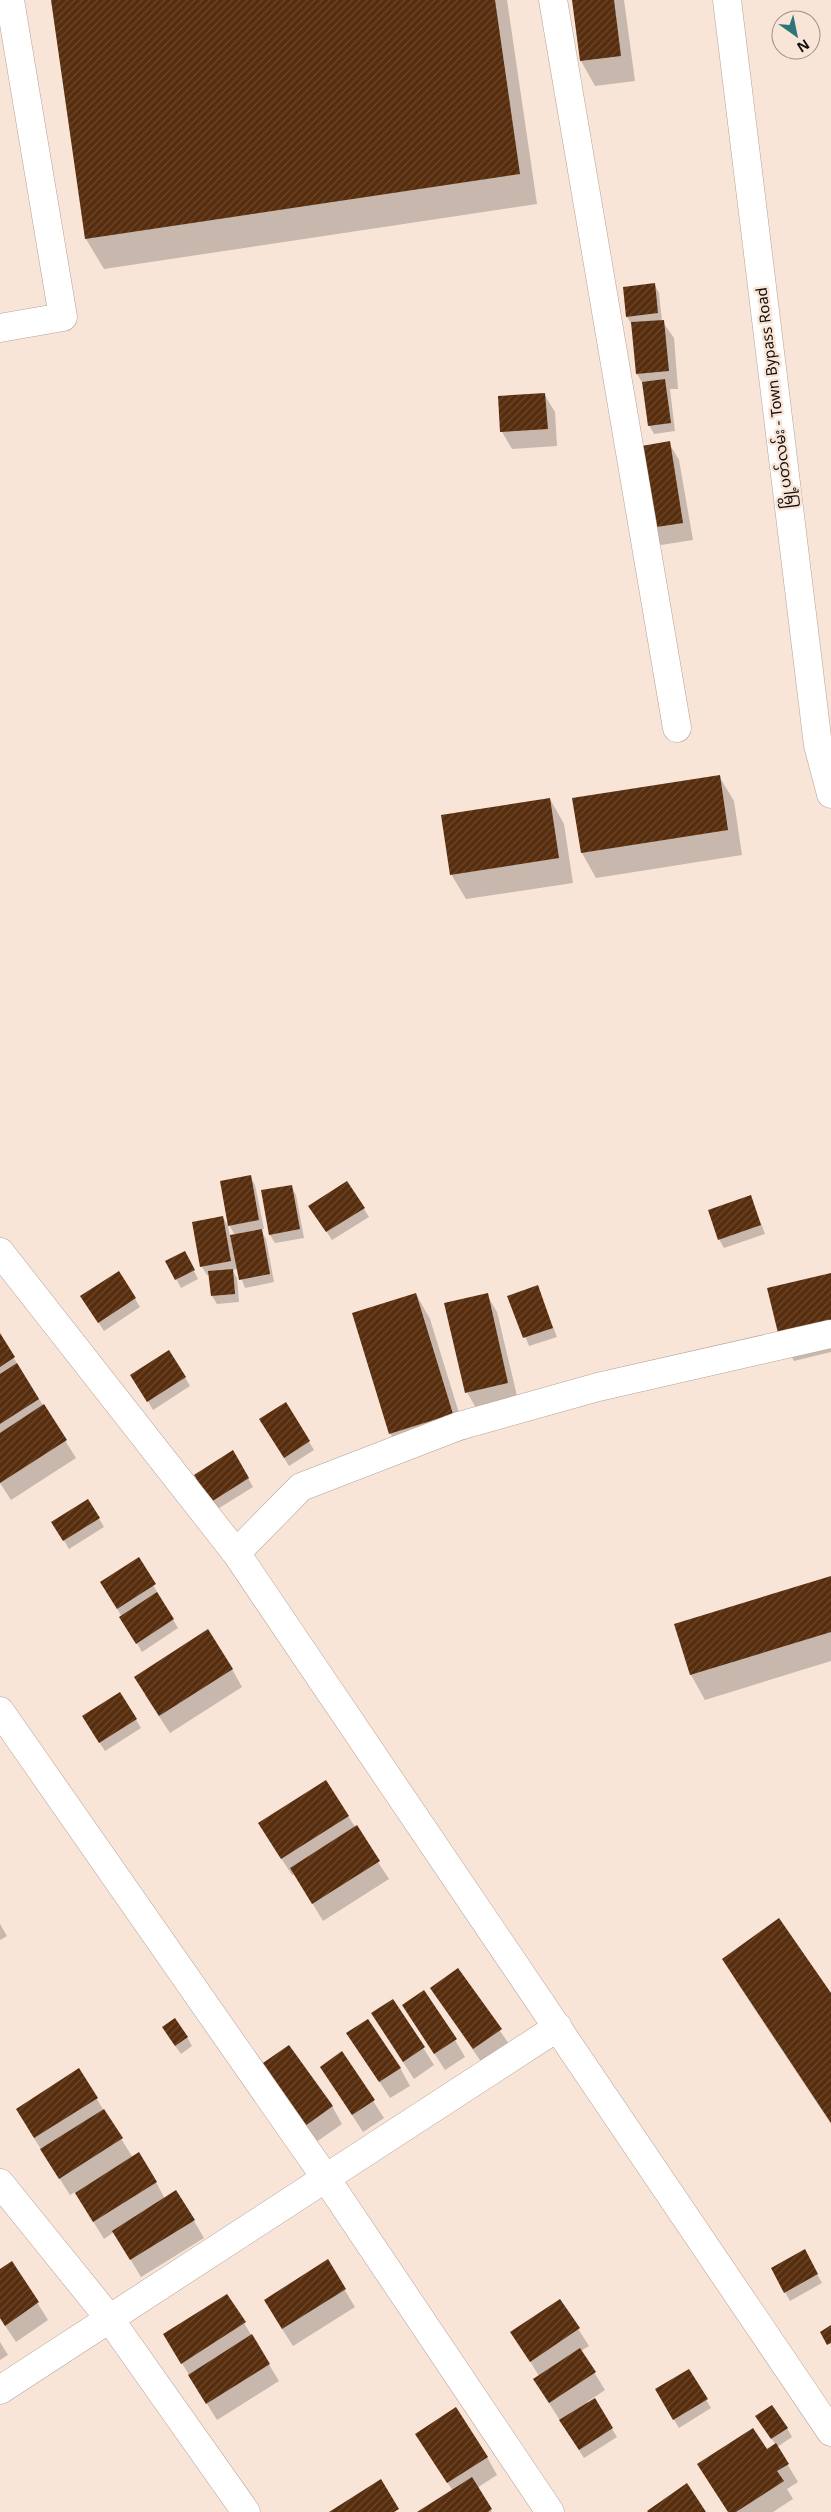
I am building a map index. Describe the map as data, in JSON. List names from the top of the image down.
{
  "streets": {
    "street": ["မြို့ပတ်လမ်း - Town Bypass Road"]
  },
  "north": "bottom right"
}
